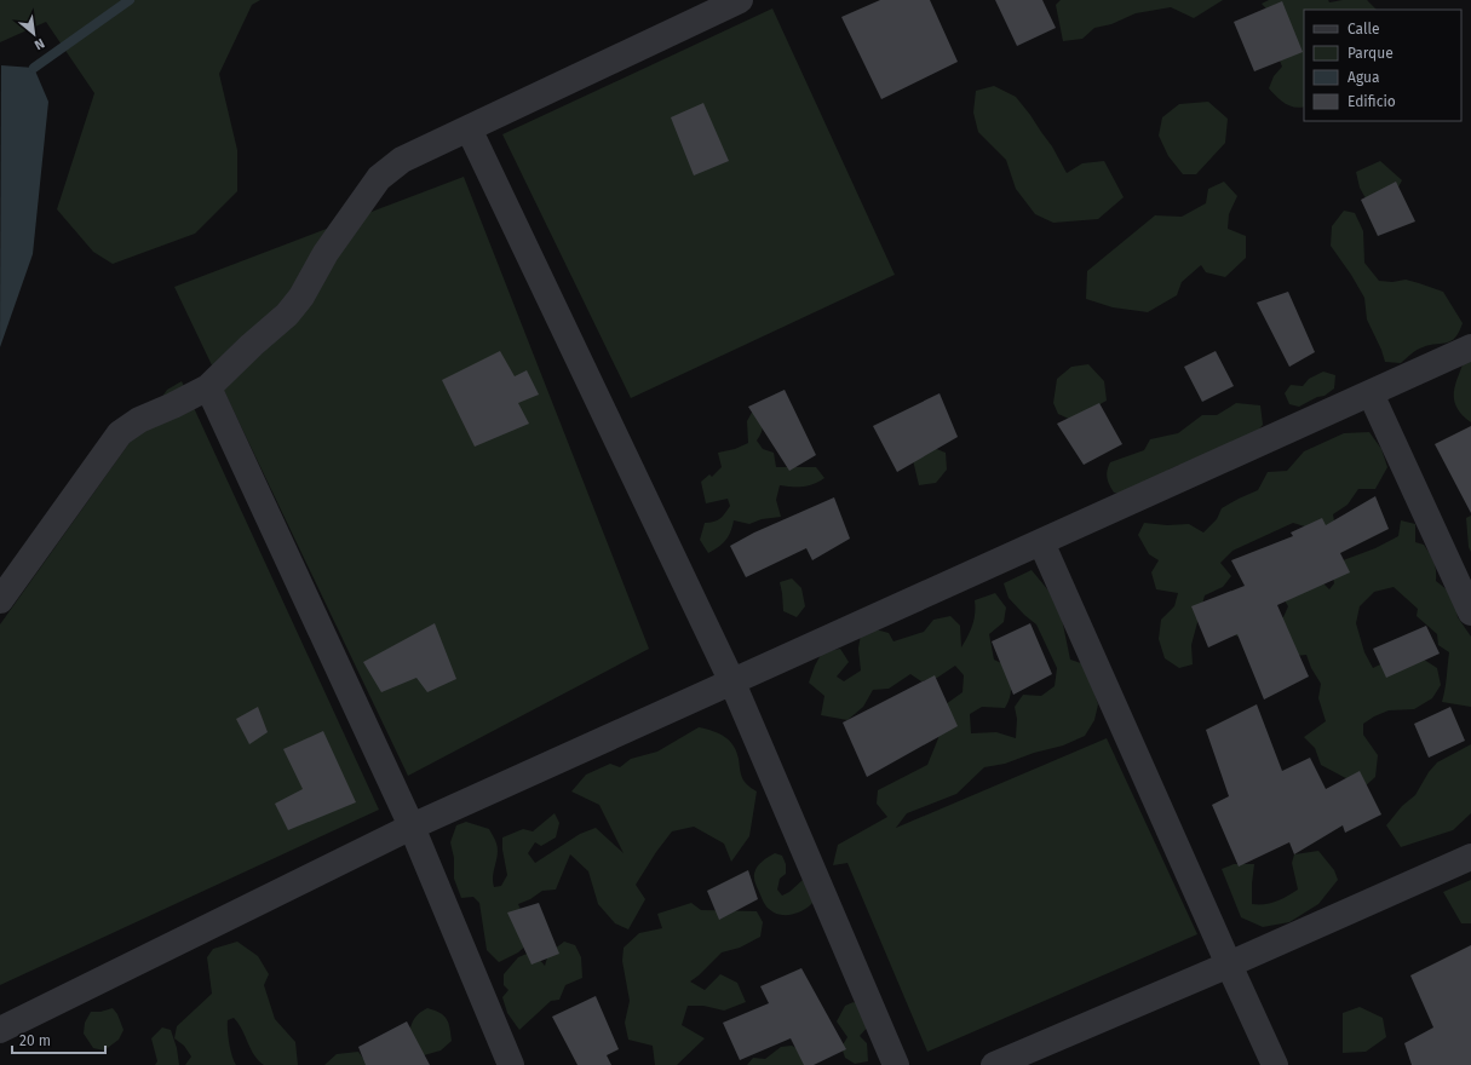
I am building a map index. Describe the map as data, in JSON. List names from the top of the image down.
{
  "legend": [
    "Calle",
    "Parque",
    "Agua",
    "Edificio"
  ],
  "scale_bar": "20 m",
  "north": "bottom right"
}
